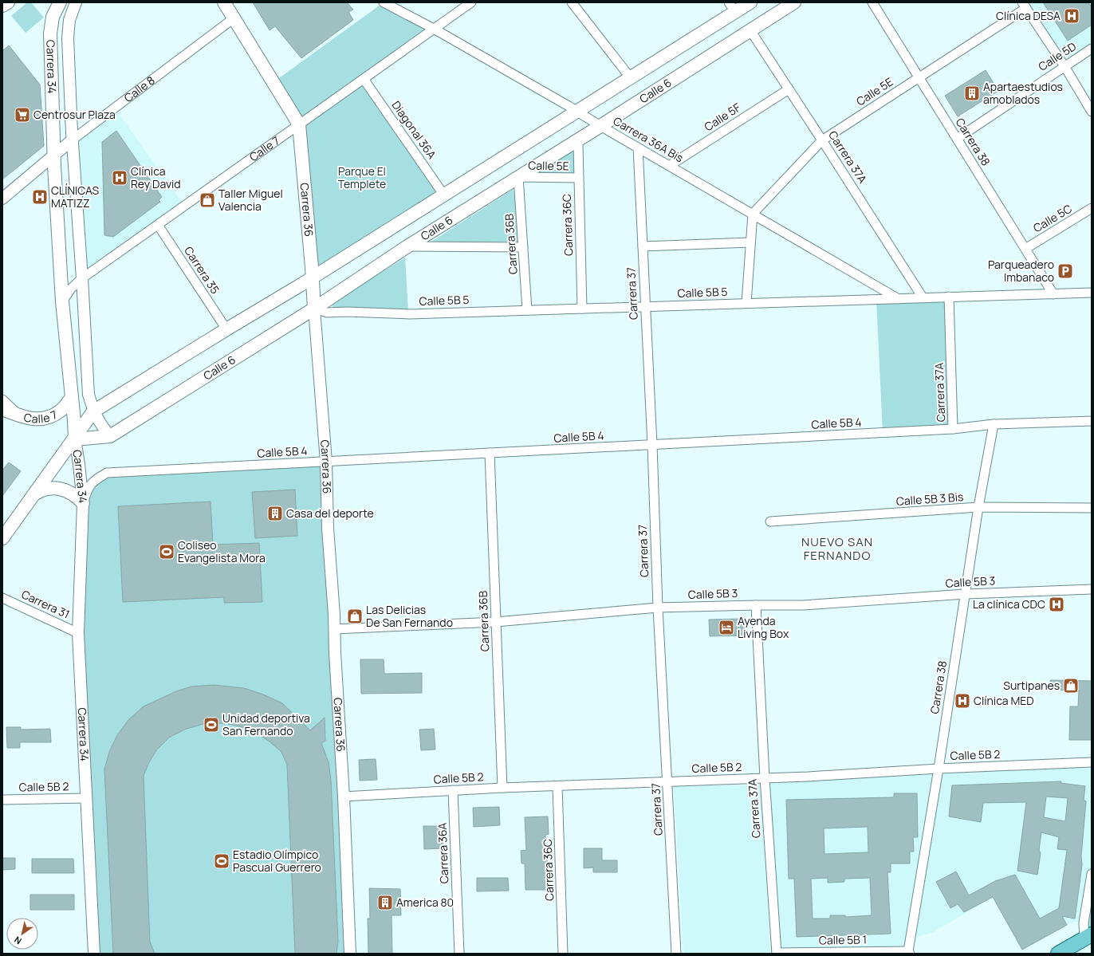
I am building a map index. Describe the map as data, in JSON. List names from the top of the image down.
{
  "streets": {
    "main road": [
      "Carrera 34",
      "Calle 6",
      "Calle 7",
      "Carrera 36"
    ],
    "street": [
      "Calle 5D",
      "Calle 8",
      "Calle 5E",
      "Calle 5F",
      "Diagonal 36A",
      "Carrera 36A Bis",
      "Carrera 38",
      "Carrera 37A",
      "Calle 5C",
      "Carrera 36C",
      "Carrera 36B",
      "Carrera 35",
      "Calle 5B 5",
      "Carrera 37",
      "Calle 5B 4",
      "Calle 5B 3 Bis",
      "Calle 5B 3",
      "Carrera 31",
      "Calle 5B 2",
      "Carrera 36A",
      "Calle 5B 1"
    ]
  },
  "crossings": [
    ["Calle 5D", "Carrera 38"],
    ["Carrera 34", "Calle 8"],
    ["Carrera 34", "Calle 6"],
    ["Carrera 34", "Calle 7"],
    ["Carrera 34", "Calle 5B 4"],
    ["Carrera 34", "Carrera 31"],
    ["Carrera 34", "Calle 5B 2"],
    ["Calle 8", "Carrera 36"],
    ["Calle 6", "Calle 5E"],
    ["Calle 6", "Carrera 36A Bis"],
    ["Calle 6", "Carrera 37A"],
    ["Calle 6", "Carrera 36"],
    ["Calle 6", "Carrera 36C"],
    ["Calle 6", "Carrera 36B"],
    ["Calle 6", "Calle 5B 5"],
    ["Calle 5E", "Carrera 36A Bis"],
    ["Calle 5E", "Carrera 38"],
    ["Calle 5E", "Carrera 37A"],
    ["Calle 5E", "Carrera 36C"],
    ["Calle 5E", "Carrera 36B"],
    ["Calle 5F", "Carrera 36A Bis"],
    ["Calle 5F", "Carrera 37A"],
    ["Diagonal 36A", "Calle 7"],
    ["Carrera 36A Bis", "Calle 7"],
    ["Carrera 36A Bis", "Calle 5B 5"],
    ["Carrera 36A Bis", "Carrera 37"],
    ["Carrera 38", "Calle 5C"],
    ["Carrera 38", "Calle 5B 5"],
    ["Carrera 38", "Calle 5B 4"],
    ["Carrera 38", "Calle 5B 3 Bis"],
    ["Carrera 38", "Calle 5B 3"],
    ["Carrera 38", "Calle 5B 2"],
    ["Carrera 38", "Calle 5B 1"],
    ["Calle 7", "Carrera 36"],
    ["Calle 7", "Carrera 35"],
    ["Carrera 37A", "Calle 5B 5"],
    ["Carrera 37A", "Calle 5B 4"],
    ["Carrera 37A", "Calle 5B 3"],
    ["Carrera 37A", "Calle 5B 2"],
    ["Carrera 37A", "Calle 5B 1"],
    ["Carrera 36", "Calle 5B 5"],
    ["Carrera 36", "Calle 5B 4"],
    ["Carrera 36", "Calle 5B 3"],
    ["Carrera 36", "Calle 5B 2"],
    ["Carrera 36C", "Calle 5B 5"],
    ["Carrera 36C", "Calle 5B 2"],
    ["Carrera 36B", "Calle 5B 5"],
    ["Carrera 36B", "Calle 5B 4"],
    ["Carrera 36B", "Calle 5B 3"],
    ["Carrera 36B", "Calle 5B 2"],
    ["Calle 5B 5", "Carrera 37"],
    ["Carrera 37", "Calle 5B 4"],
    ["Carrera 37", "Calle 5B 3"],
    ["Carrera 37", "Calle 5B 2"],
    ["Calle 5B 2", "Carrera 36A"]
  ],
  "districts": ["NUEVO SAN FERNANDO"],
  "parks": ["Parque El Templete"],
  "places": {
    "hospital": [
      "Clínica DESA",
      "Clínica Rey David",
      "CLÍNICAS MATIZZ",
      "La clínica CDC",
      "Clínica MED"
    ],
    "building": ["Apartaestudios amoblados", "Casa del deporte", "America 80"],
    "supermarket": ["Centrosur Plaza"],
    "shop": ["Taller Miguel Valencia", "Las Delicias De San Fernando", "Surtipanes"],
    "parking": ["Parqueadero Imbanaco"],
    "sports": ["Coliseo Evangelista Mora", "Unidad deportiva San Fernando", "Estadio Olímpico Pascual Guerrero"],
    "hotel": ["Ayenda Living Box"]
  },
  "north": "bottom left"
}
